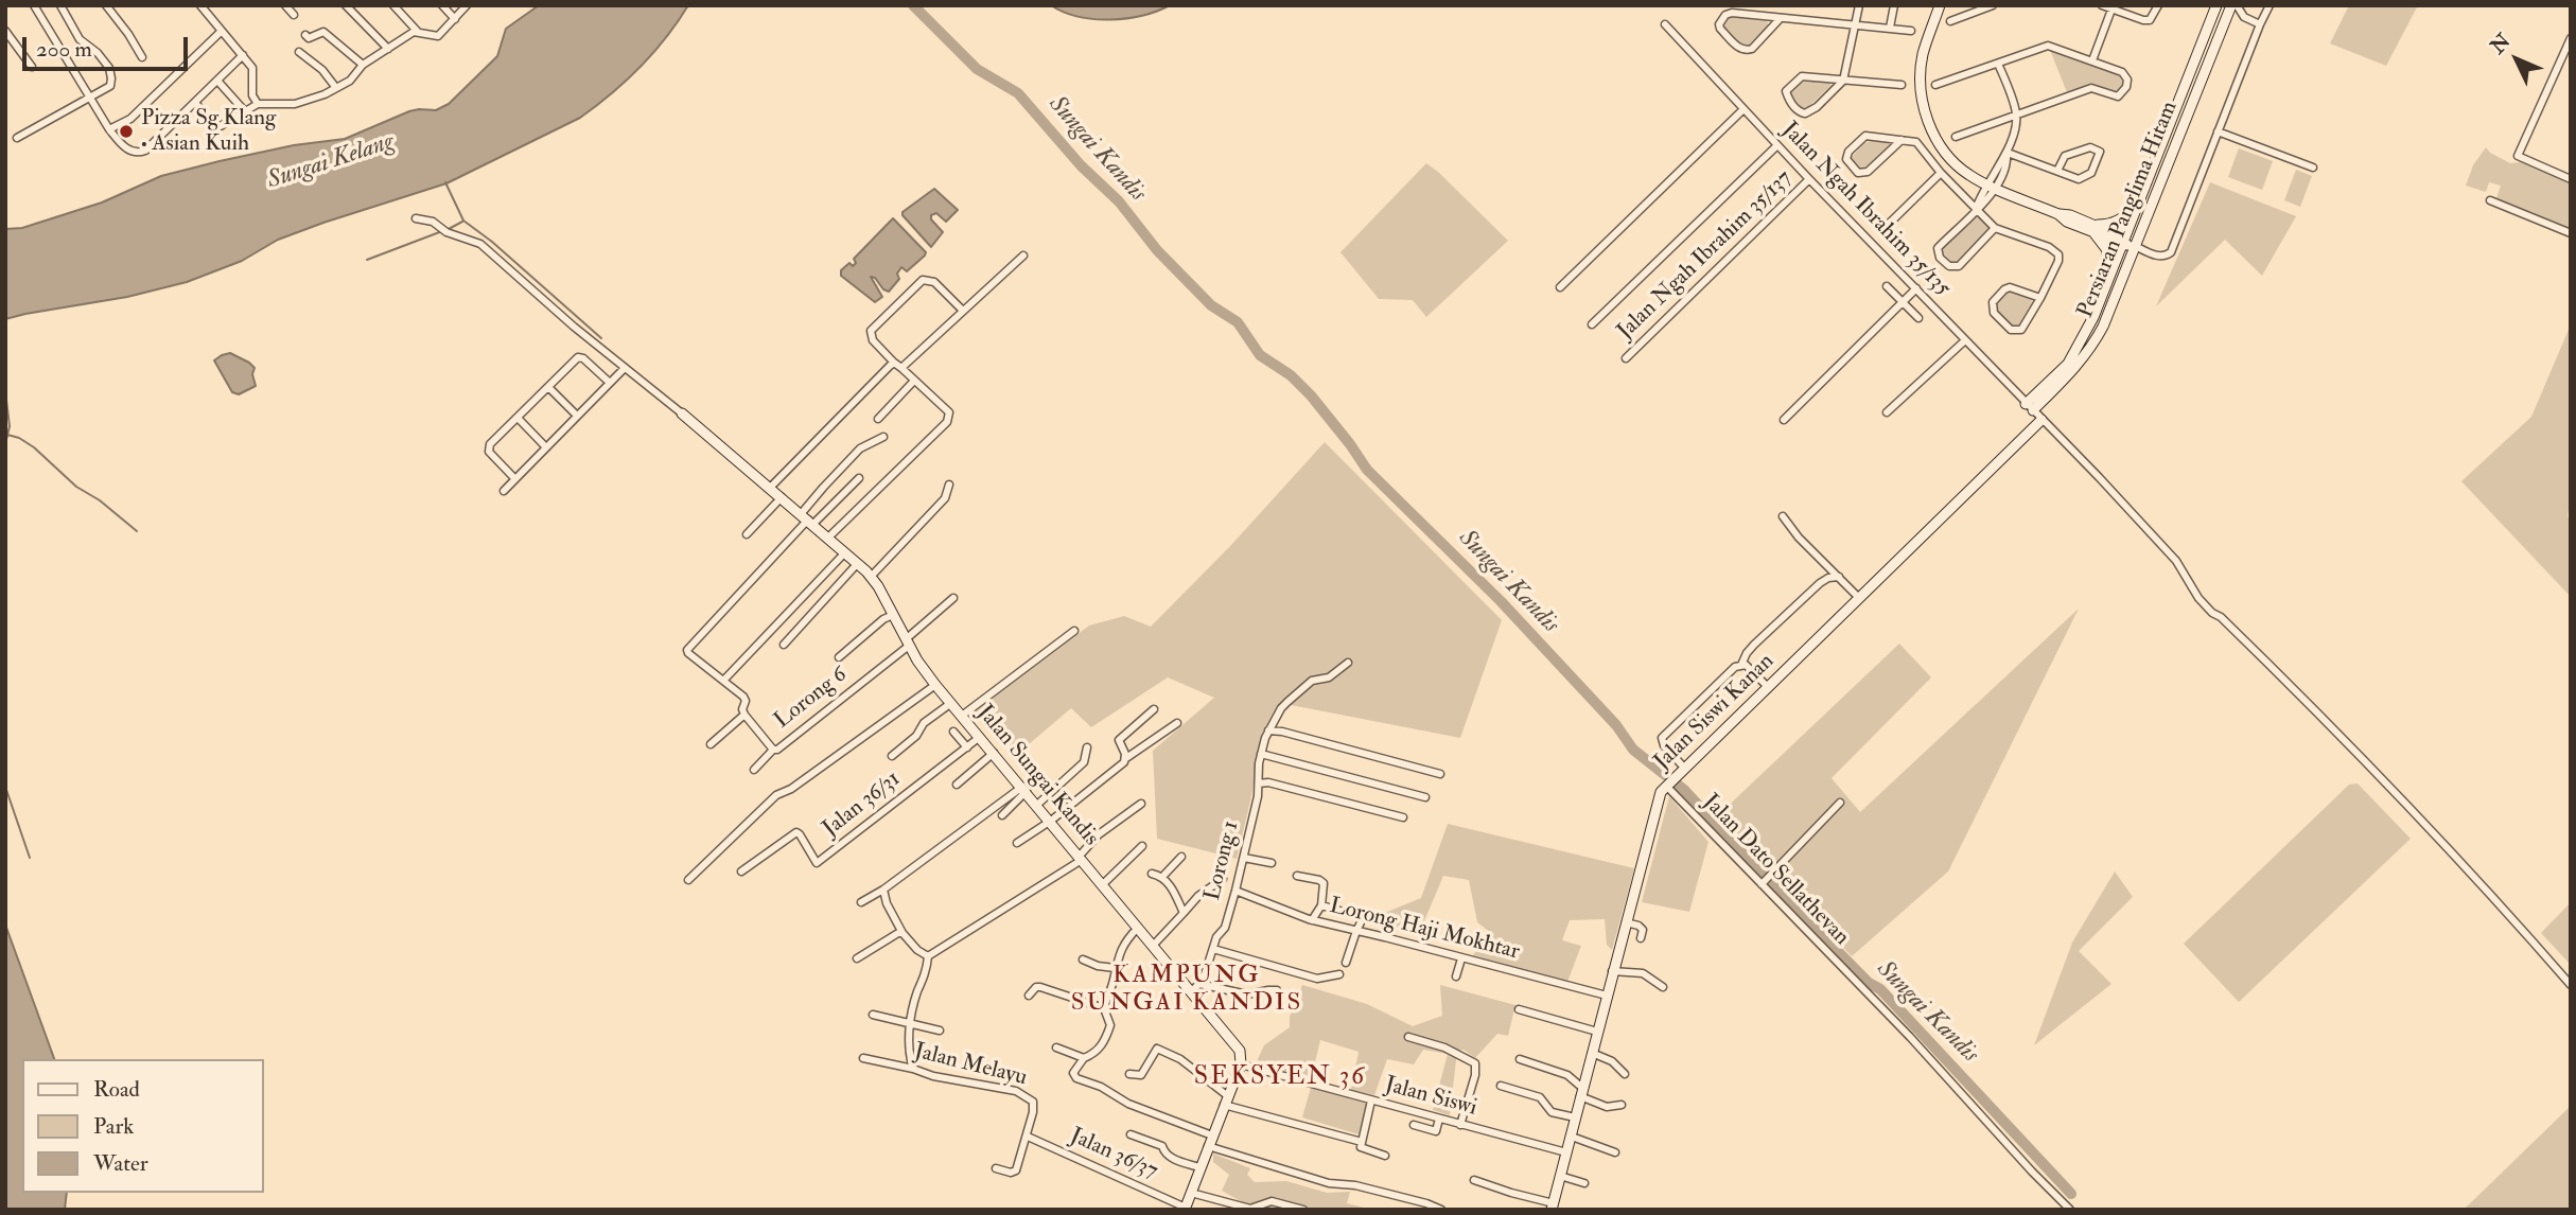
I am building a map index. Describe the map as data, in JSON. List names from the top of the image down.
{
  "streets": {
    "street": [
      "Jalan Ngah Ibrahim 35/135",
      "Persiaran Panglima Hitam",
      "Jalan Ngah Ibrahim 35/137",
      "Lorong 6",
      "Jalan Siswi Kanan",
      "Jalan Sungai Kandis",
      "Jalan 36/31",
      "Lorong 1",
      "Jalan Dato Sellathevan",
      "Lorong Haji Mokhtar",
      "Jalan Melayu",
      "Jalan Siswi",
      "Jalan 36/37"
    ]
  },
  "crossings": [
    ["Jalan Ngah Ibrahim 35/135", "Persiaran Panglima Hitam"],
    ["Jalan Ngah Ibrahim 35/135", "Jalan Ngah Ibrahim 35/137"],
    ["Jalan Ngah Ibrahim 35/135", "Jalan Siswi Kanan"],
    ["Lorong 6", "Jalan Sungai Kandis"],
    ["Jalan Siswi Kanan", "Jalan Dato Sellathevan"],
    ["Jalan Siswi Kanan", "Lorong Haji Mokhtar"],
    ["Jalan Siswi Kanan", "Jalan Siswi"],
    ["Jalan Sungai Kandis", "Jalan 36/31"],
    ["Jalan Sungai Kandis", "Lorong 1"],
    ["Jalan Sungai Kandis", "Jalan Siswi"],
    ["Lorong 1", "Lorong Haji Mokhtar"],
    ["Jalan Melayu", "Jalan 36/37"]
  ],
  "districts": ["KAMPUNG SUNGAI KANDIS", "SEKSYEN 36"],
  "water": ["Sungai Kandis", "Sungai Kelang"],
  "places": ["Pizza Sg Klang • Asian Kuih"],
  "legend": ["Road", "Park", "Water"],
  "scale_bar": "200 m",
  "north": "top left"
}
